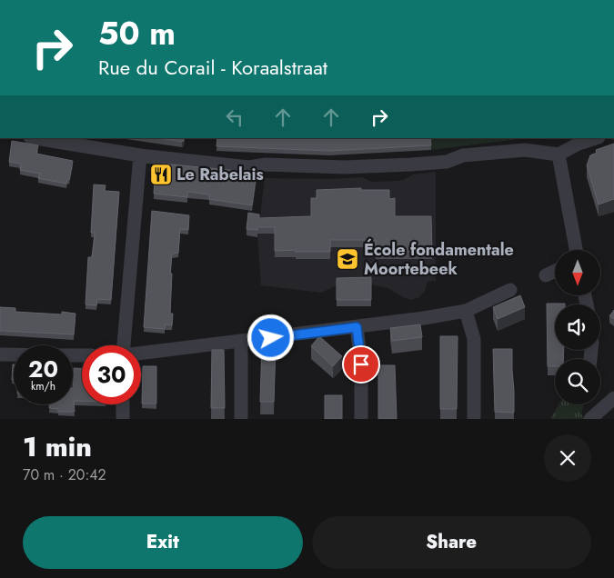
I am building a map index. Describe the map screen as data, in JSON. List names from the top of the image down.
{
  "places": {
    "restaurant": ["Le Rabelais"],
    "school or university": ["École fondamentale Moortebeek"]
  },
  "north": "bottom",
  "page": {
    "turn": ["50 m", "Rue du Corail - Koraalstraat"],
    "speed": "20 km/h",
    "limit": "30",
    "heading": ["1 min", "70 m · 20:42"],
    "buttons": ["Exit", "Share"]
  }
}
